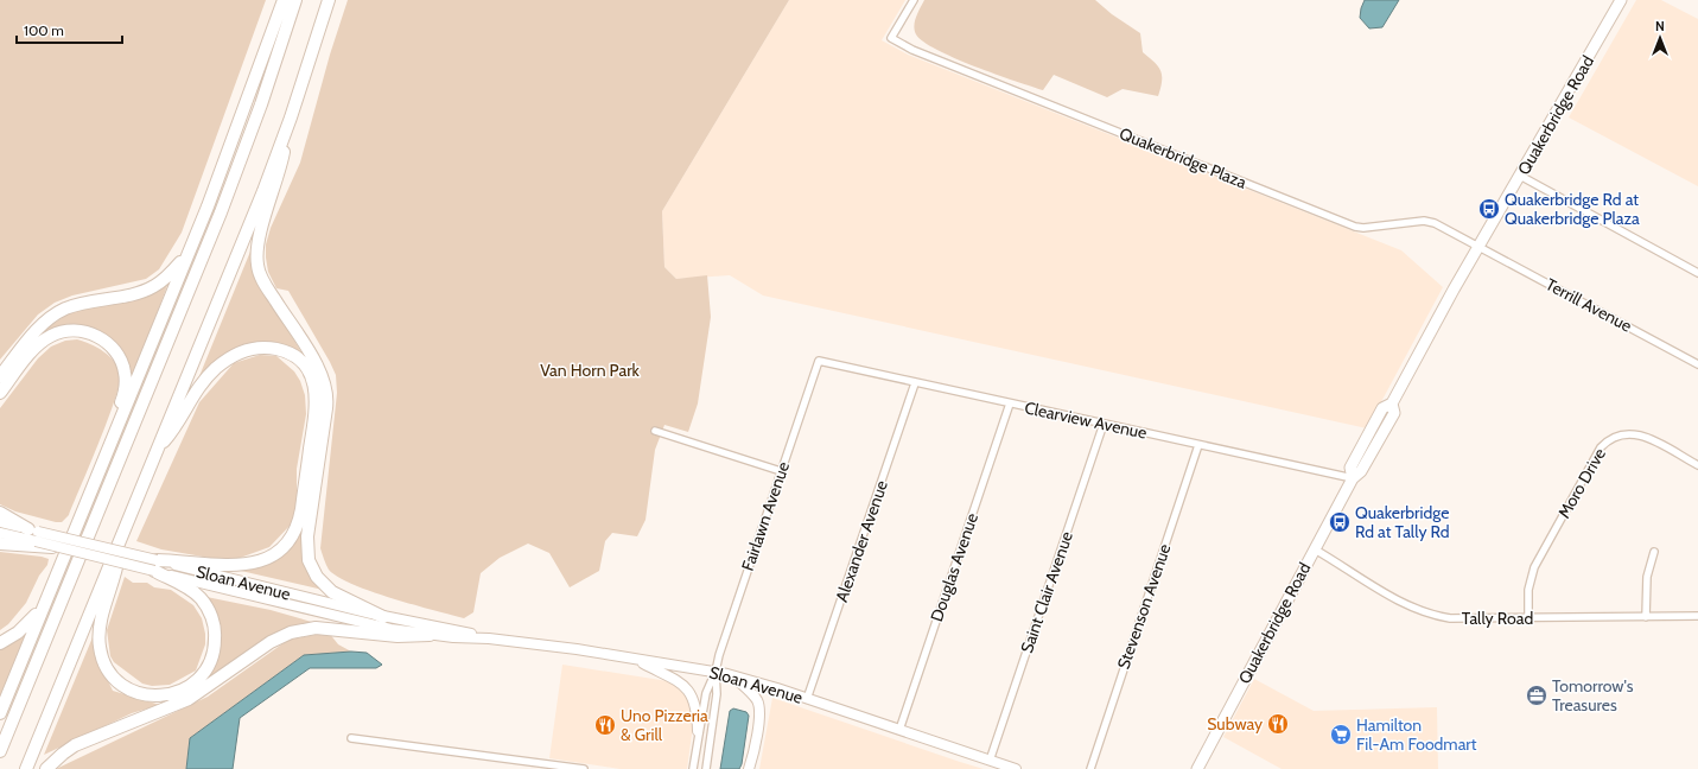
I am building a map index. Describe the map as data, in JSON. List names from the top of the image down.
{
  "streets": {
    "main road": ["Quakerbridge Road", "Sloan Avenue"],
    "street": [
      "Quakerbridge Plaza",
      "Terrill Avenue",
      "Clearview Avenue",
      "Moro Drive",
      "Fairlawn Avenue",
      "Alexander Avenue",
      "Douglas Avenue",
      "Saint Clair Avenue",
      "Stevenson Avenue",
      "Tally Road"
    ]
  },
  "crossings": [
    ["Quakerbridge Road", "Quakerbridge Plaza"],
    ["Quakerbridge Road", "Terrill Avenue"],
    ["Quakerbridge Road", "Clearview Avenue"],
    ["Quakerbridge Road", "Tally Road"],
    ["Quakerbridge Plaza", "Terrill Avenue"],
    ["Clearview Avenue", "Fairlawn Avenue"],
    ["Clearview Avenue", "Alexander Avenue"],
    ["Clearview Avenue", "Douglas Avenue"],
    ["Clearview Avenue", "Saint Clair Avenue"],
    ["Clearview Avenue", "Stevenson Avenue"],
    ["Moro Drive", "Tally Road"],
    ["Fairlawn Avenue", "Sloan Avenue"],
    ["Alexander Avenue", "Sloan Avenue"],
    ["Douglas Avenue", "Sloan Avenue"],
    ["Sloan Avenue", "Saint Clair Avenue"]
  ],
  "parks": ["Van Horn Park"],
  "places": {
    "bus stop": ["Quakerbridge Rd at Quakerbridge Plaza", "Quakerbridge Rd at Tally Rd"],
    "office": ["Tomorrow's Treasures"],
    "restaurant": ["Subway", "Uno Pizzeria & Grill"],
    "supermarket": ["Hamilton Fil-Am Foodmart"]
  },
  "scale_bar": "100 m",
  "north": "top"
}
